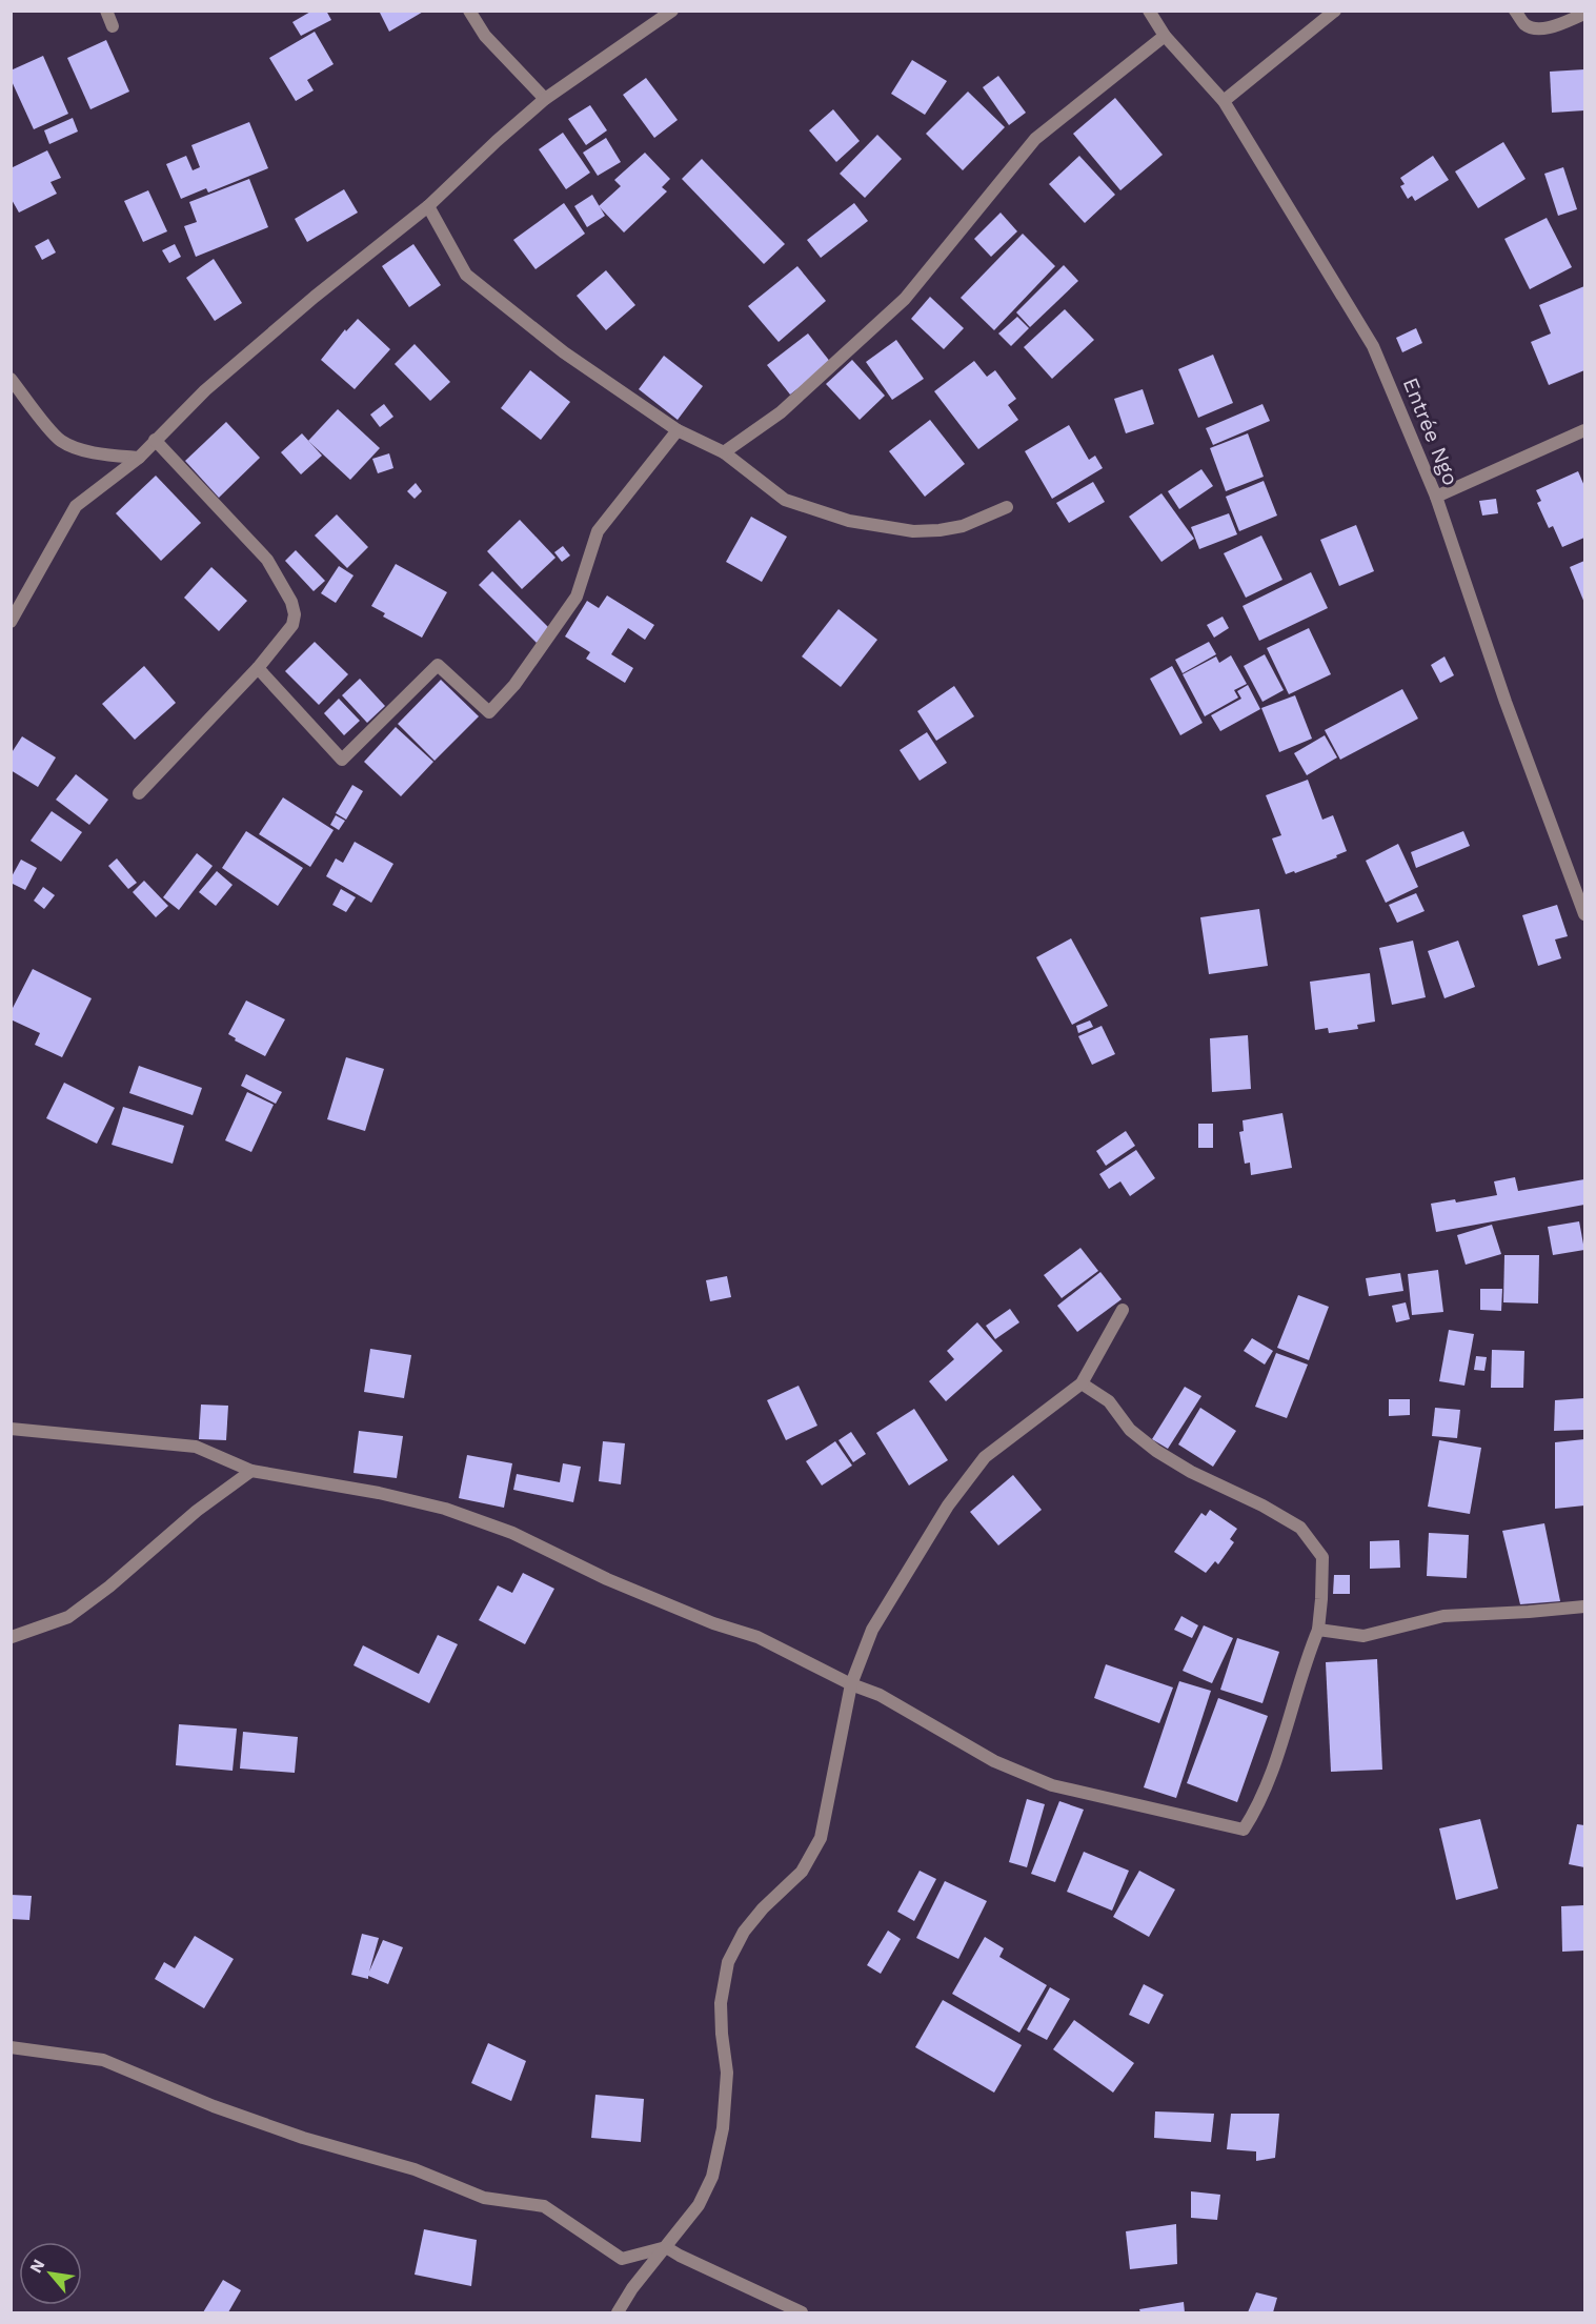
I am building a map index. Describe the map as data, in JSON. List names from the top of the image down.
{
  "streets": {
    "street": ["Entrée Ngo"]
  },
  "north": "top left"
}
